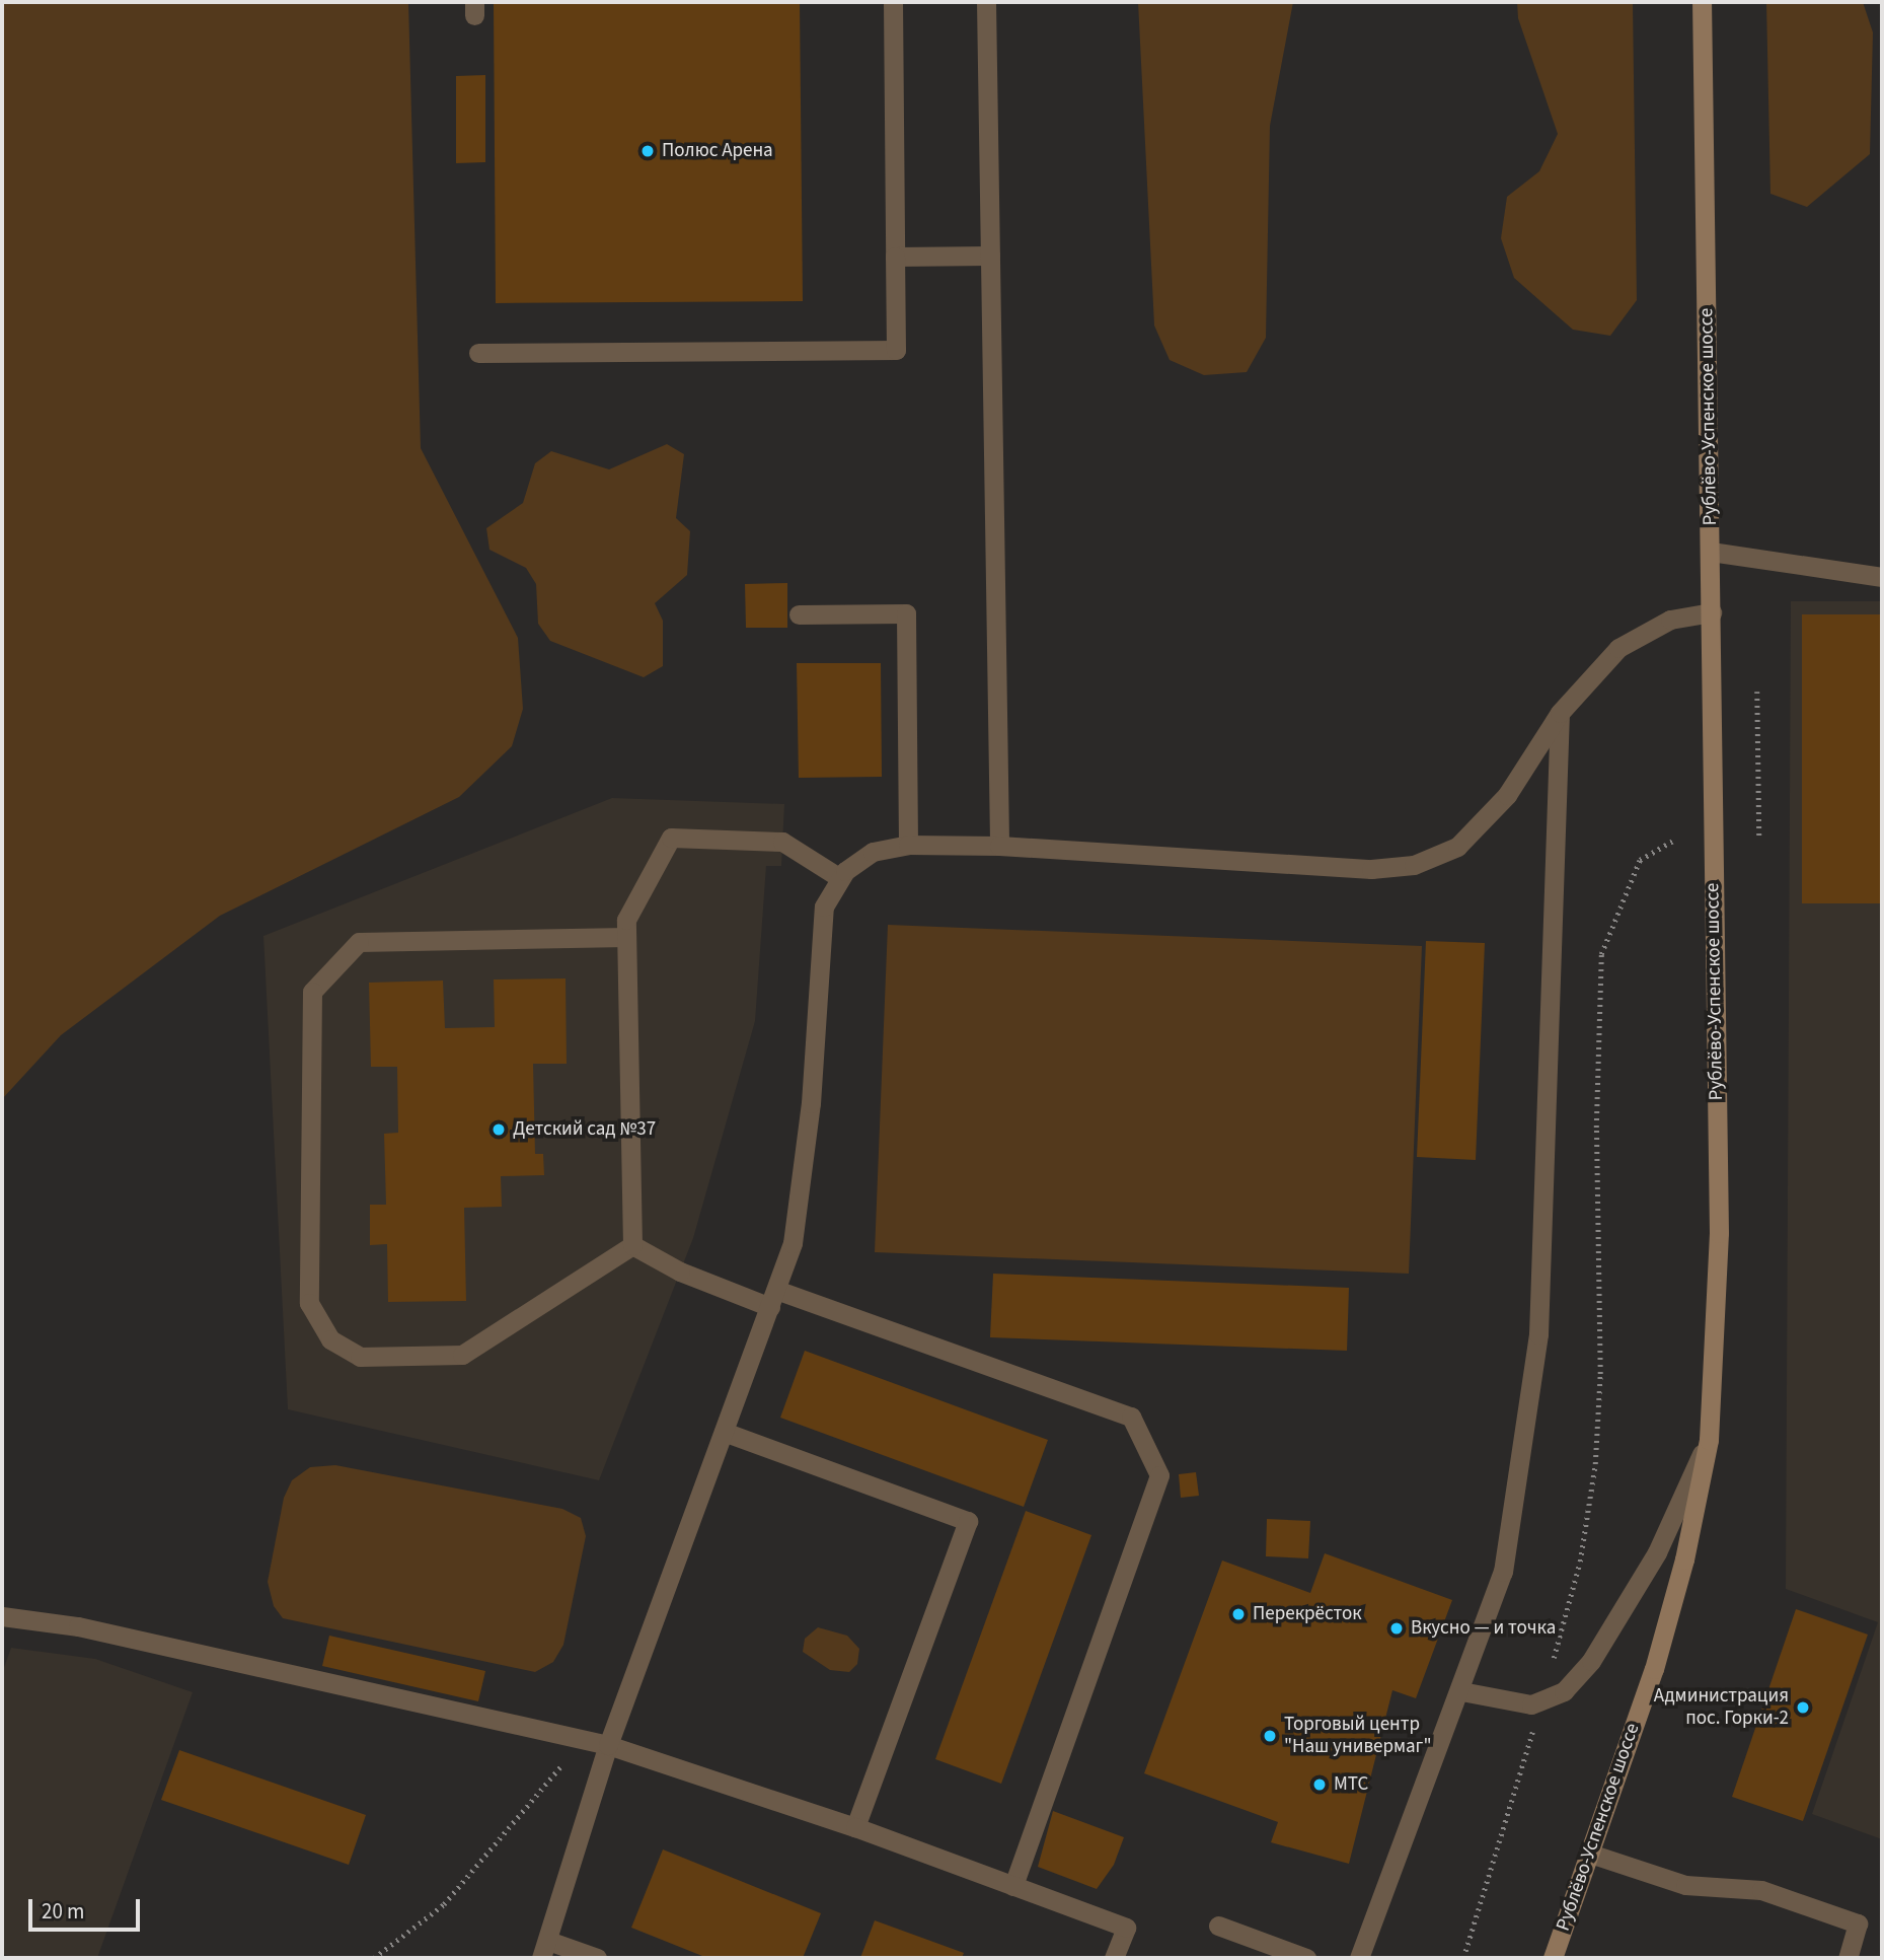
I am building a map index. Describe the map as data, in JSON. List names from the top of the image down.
{
  "streets": {
    "main road": ["Рублёво-Успенское шоссе"]
  },
  "places": [
    "Полюс Арена",
    "Детский сад №37",
    "Перекрёсток",
    "Вкусно — и точка",
    "Администрация пос. Горки-2",
    "Торговый центр \"Наш универмаг\"",
    "МТС"
  ],
  "scale_bar": "20 m"
}
